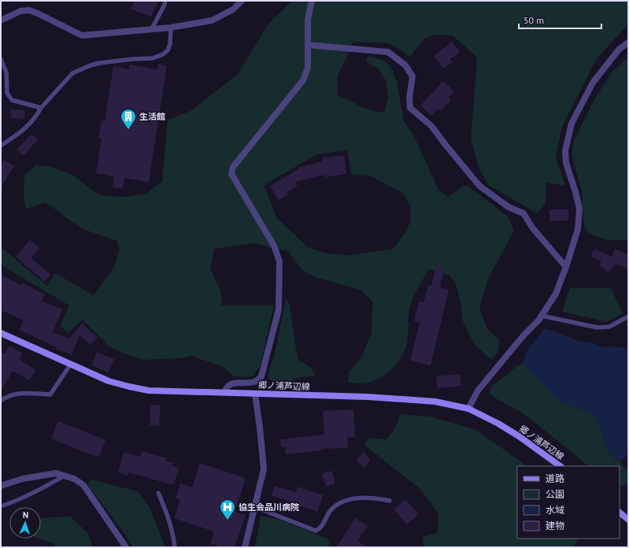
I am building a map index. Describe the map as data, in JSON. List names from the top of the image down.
{
  "streets": {
    "main road": ["郷ノ浦芦辺線"]
  },
  "places": {
    "building": ["生活館"],
    "hospital": ["協生会品川病院"]
  },
  "legend": [
    "道路",
    "公園",
    "水域",
    "建物"
  ],
  "scale_bar": "50 m",
  "north": "top"
}
